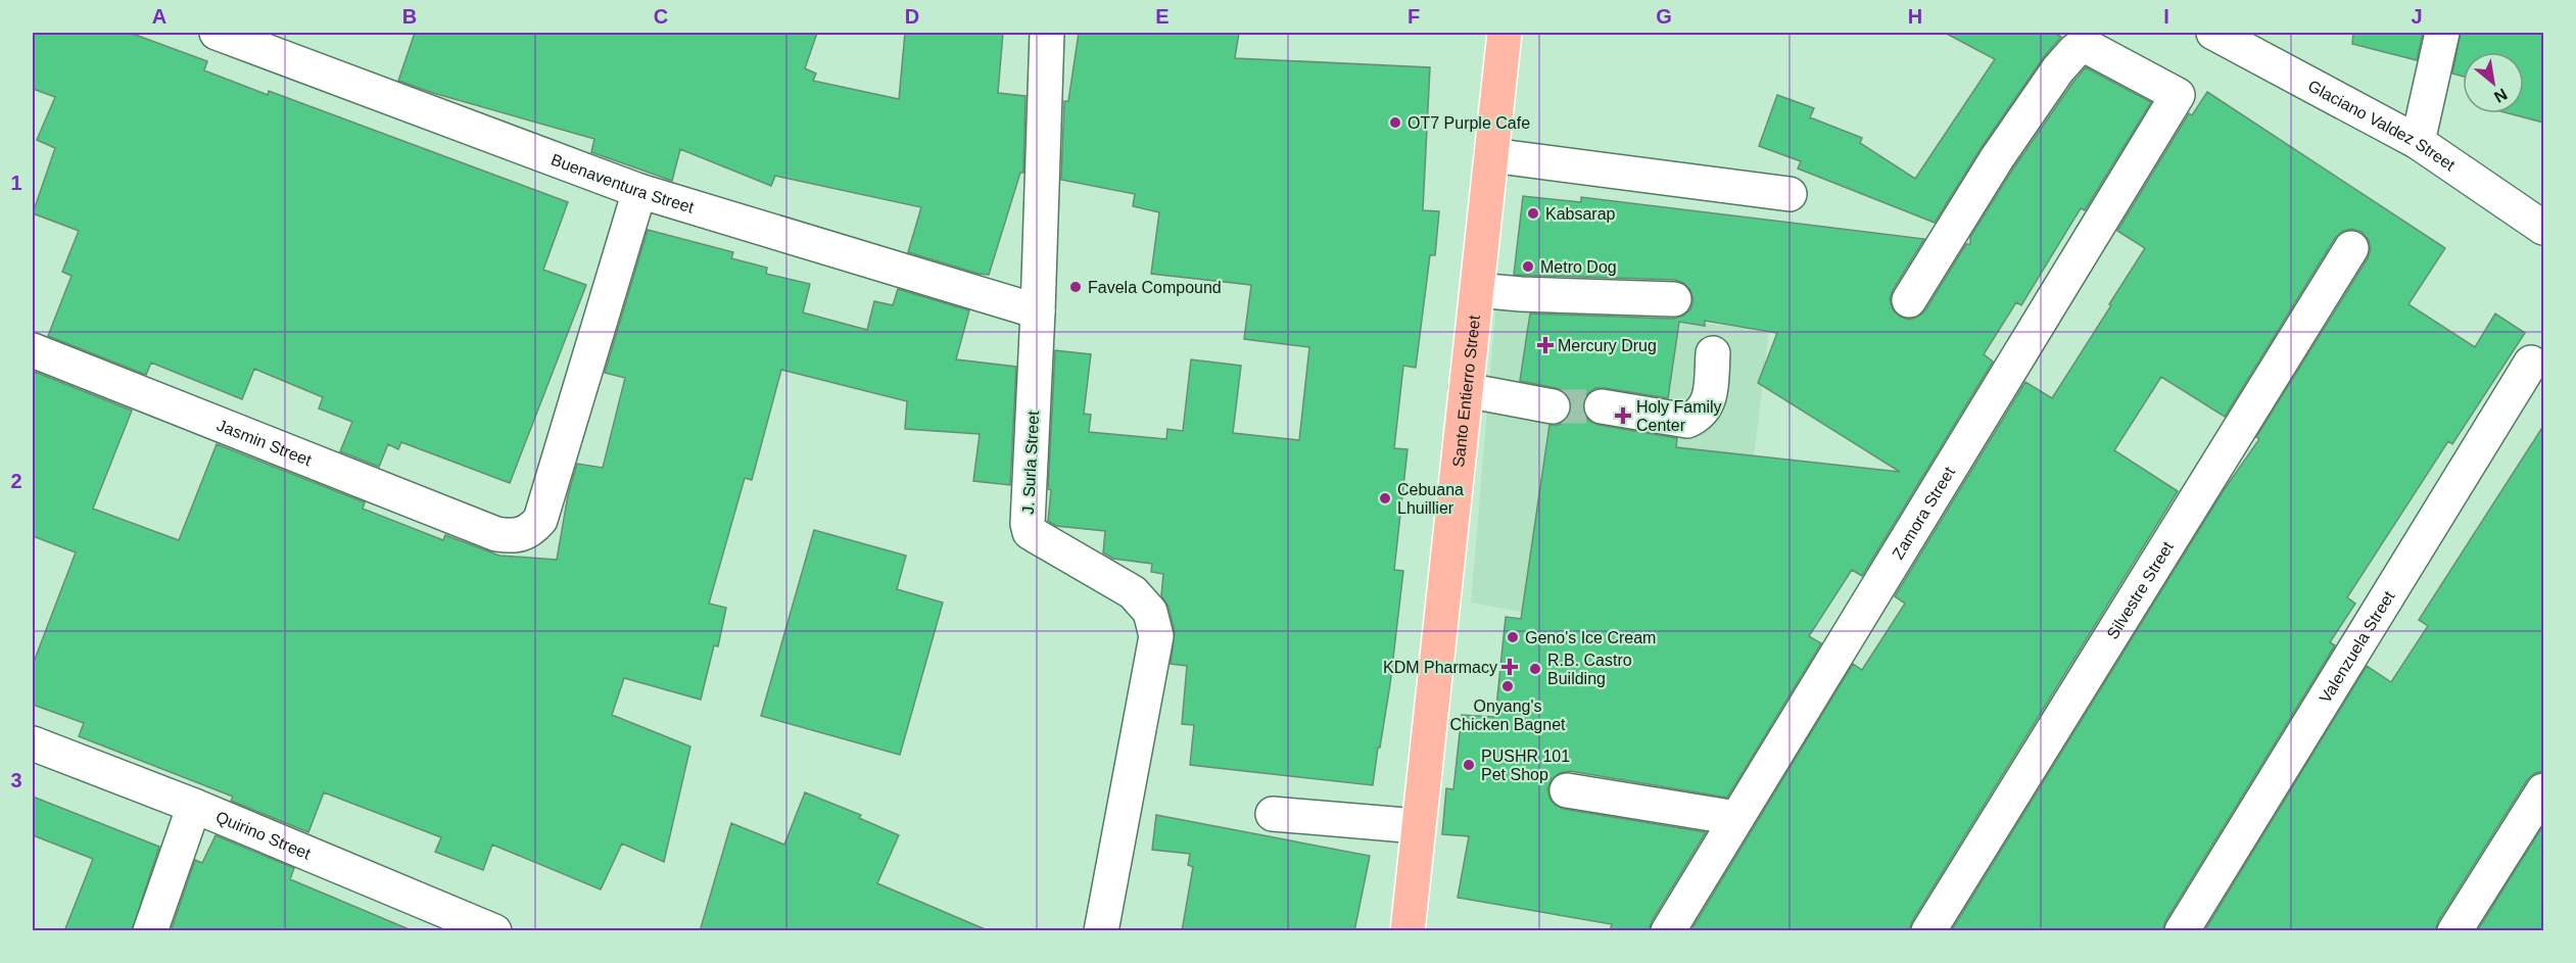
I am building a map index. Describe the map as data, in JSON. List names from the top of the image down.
{
  "streets": {
    "main road": ["Santo Entierro Street"],
    "street": [
      "Glaciano Valdez Street",
      "Buenaventura Street",
      "Jasmin Street",
      "J. Surla Street",
      "Zamora Street",
      "Silvestre Street",
      "Valenzuela Street",
      "Quirino Street"
    ]
  },
  "crossings": [
    ["Buenaventura Street", "Jasmin Street"],
    ["Buenaventura Street", "J. Surla Street"]
  ],
  "places": {
    "other": [
      "OT7 Purple Cafe",
      "Kabsarap",
      "Metro Dog",
      "Favela Compound",
      "Cebuana Lhuillier",
      "Geno's Ice Cream",
      "R.B. Castro Building",
      "Onyang's Chicken Bagnet",
      "PUSHR 101 Pet Shop"
    ],
    "health": ["Mercury Drug", "Holy Family Center", "KDM Pharmacy"]
  },
  "north": "bottom right",
  "grid": {
    "columns": [
      "A",
      "B",
      "C",
      "D",
      "E",
      "F",
      "G",
      "H",
      "I",
      "J"
    ],
    "rows": ["1", "2", "3"]
  }
}
